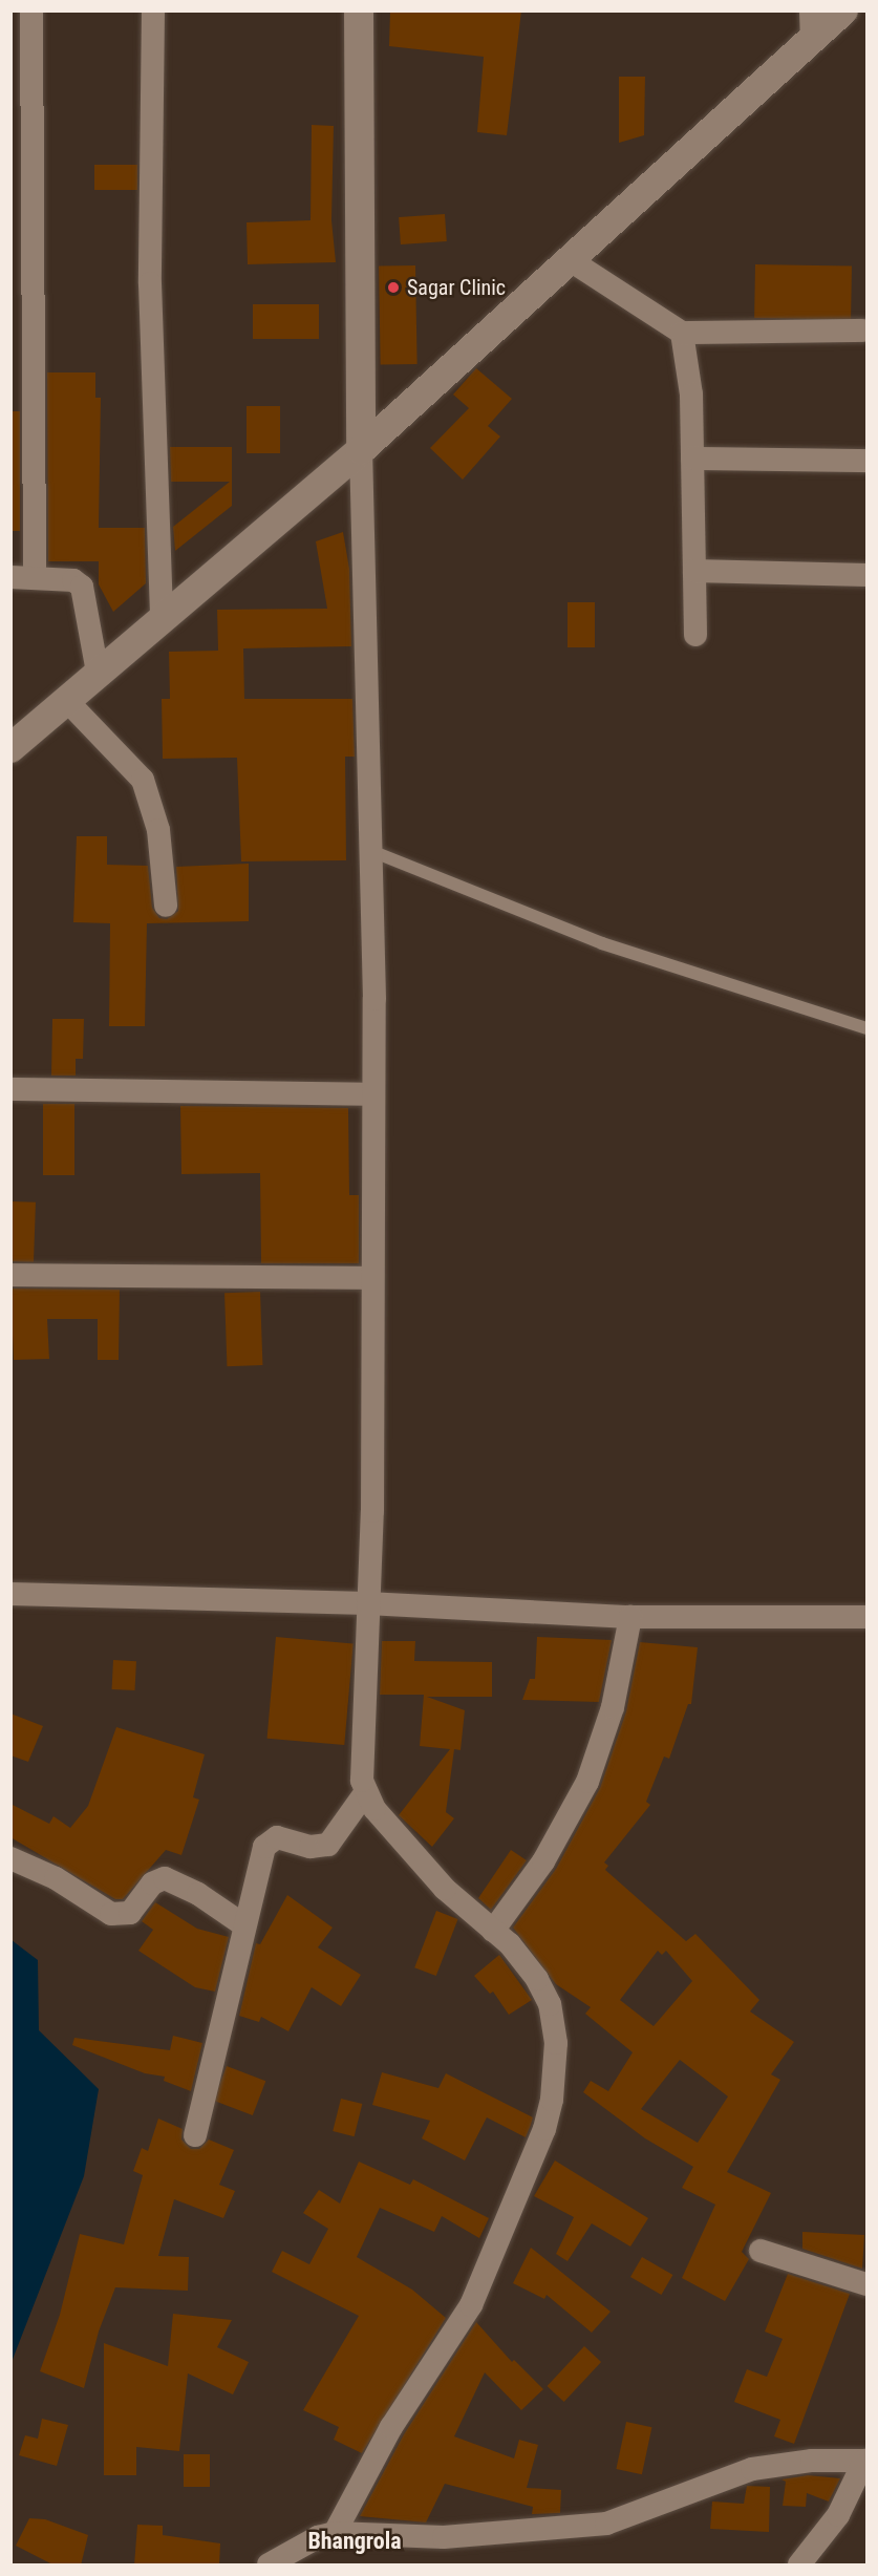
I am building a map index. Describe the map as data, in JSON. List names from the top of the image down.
{
  "districts": ["Bhangrola"],
  "places": ["Sagar Clinic"]
}
